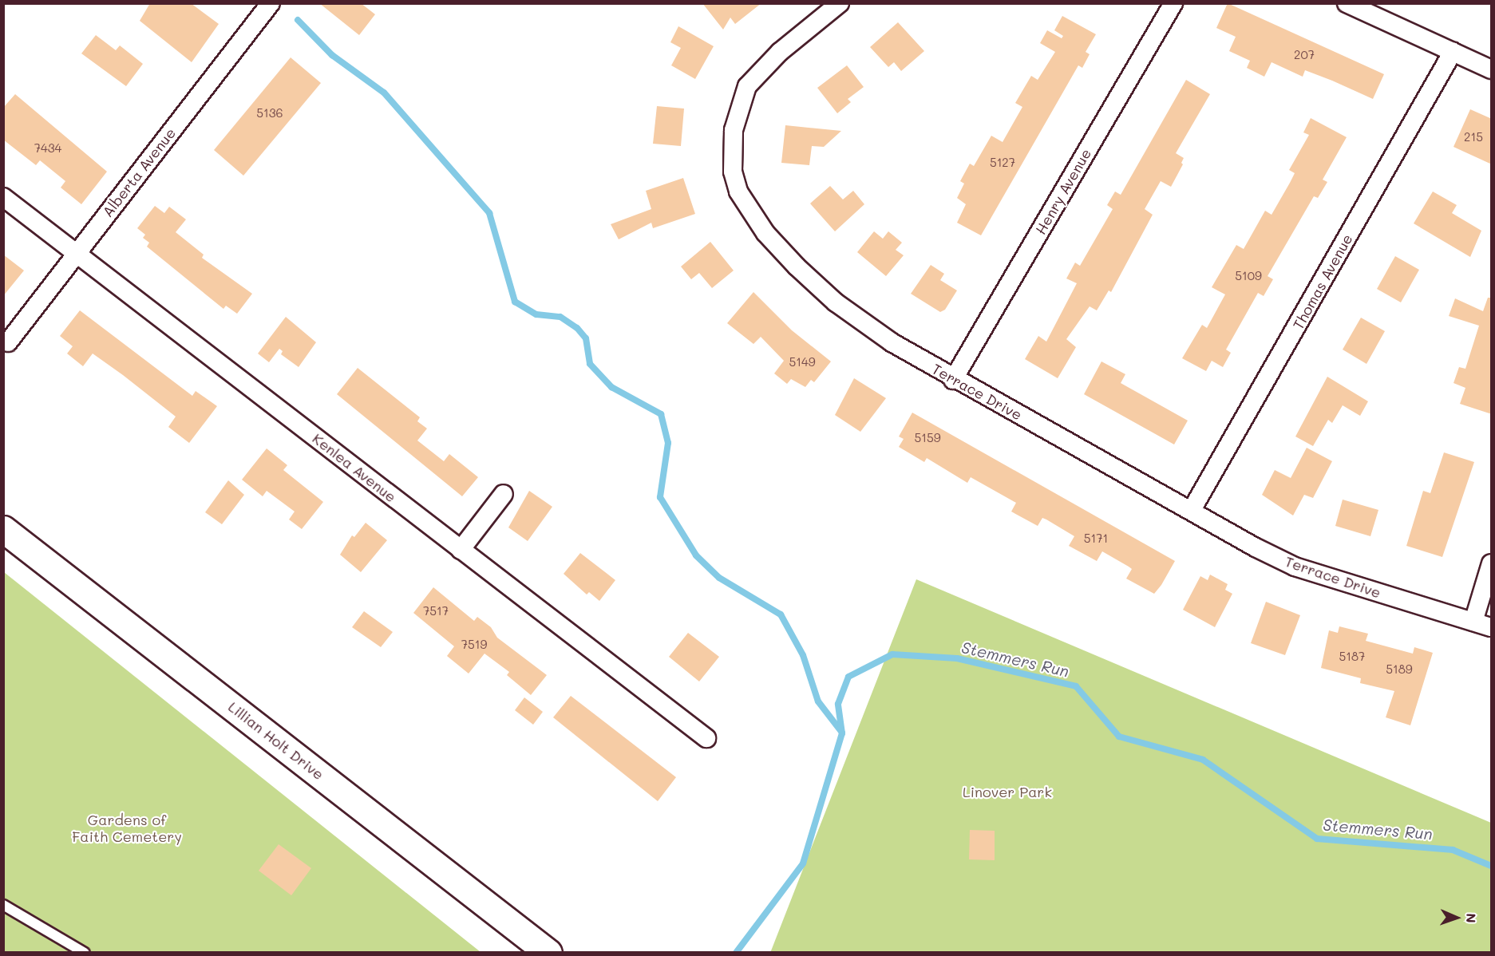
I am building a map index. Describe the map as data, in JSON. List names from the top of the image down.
{
  "streets": {
    "main road": ["Lillian Holt Drive"],
    "street": [
      "Alberta Avenue",
      "Henry Avenue",
      "Thomas Avenue",
      "Terrace Drive",
      "Kenlea Avenue"
    ]
  },
  "crossings": [
    ["Alberta Avenue", "Kenlea Avenue"],
    ["Henry Avenue", "Terrace Drive"],
    ["Thomas Avenue", "Terrace Drive"]
  ],
  "water": ["Stemmers Run"],
  "parks": ["Linover Park", "Gardens of Faith Cemetery"],
  "house_numbers": [
    "207",
    "5136",
    "215",
    "7434",
    "5127",
    "5109",
    "5149",
    "5159",
    "5171",
    "7517",
    "7519",
    "5187",
    "5189"
  ],
  "north": "right"
}
